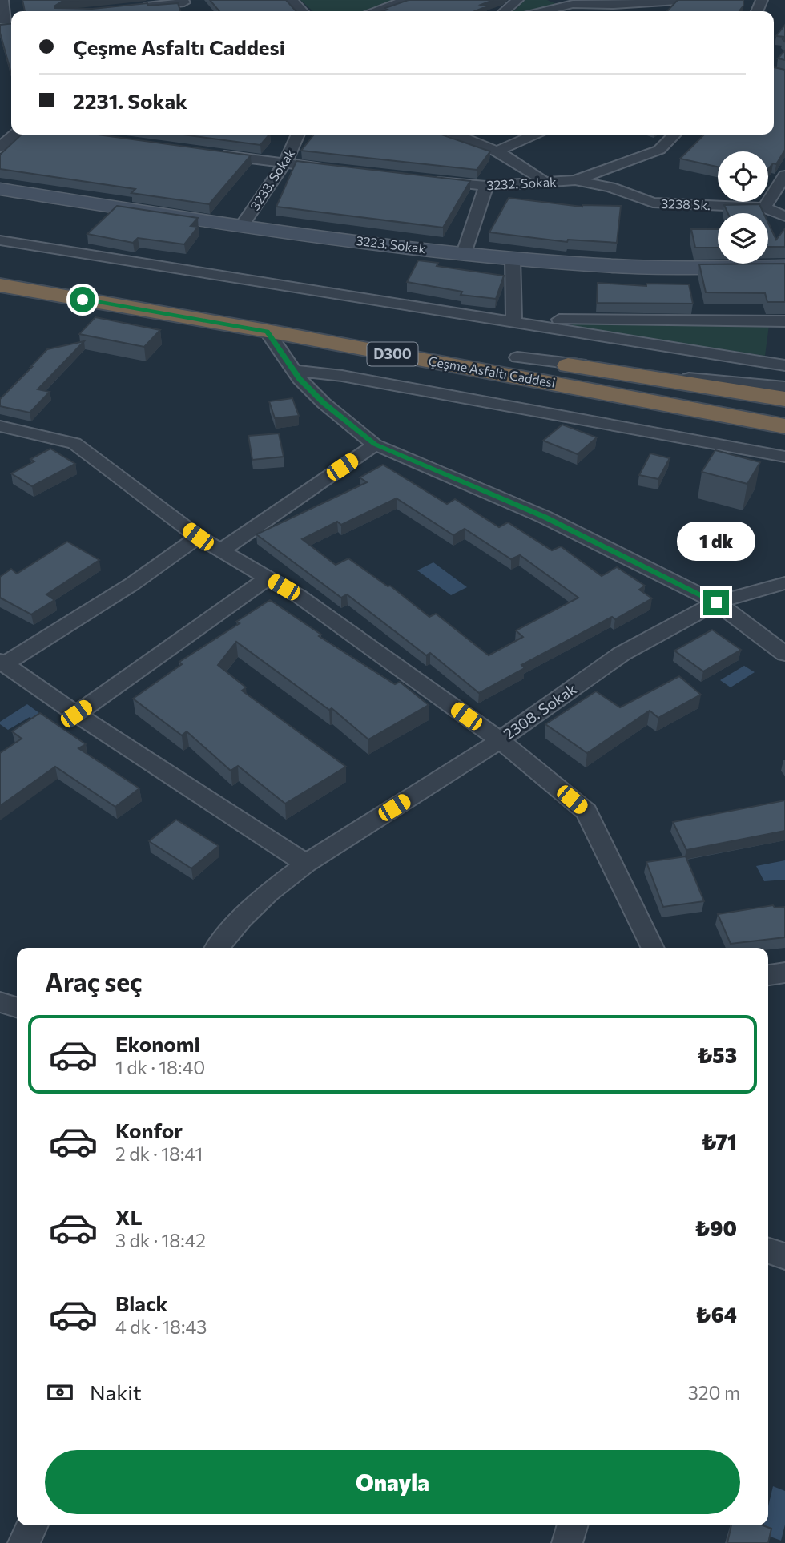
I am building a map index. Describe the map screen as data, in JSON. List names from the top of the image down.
{
  "streets": {
    "highway": ["D300", "Çeşme Asfaltı Caddesi"],
    "street": [
      "3233. Sokak",
      "3232. Sokak",
      "3238 Sk.",
      "3223. Sokak",
      "2308. Sokak"
    ]
  },
  "crossings": [
    ["3233. Sokak", "3223. Sokak"],
    ["3232. Sokak", "3238 Sk."]
  ],
  "page": {
    "banner": ["Çeşme Asfaltı Caddesi", "2231. Sokak"],
    "bubble": "1 dk",
    "heading": "Araç seç",
    "list": [
      {
        "name": "Ekonomi",
        "note": "1 dk · 18:40",
        "value": "₺53"
      },
      {
        "name": "Konfor",
        "note": "2 dk · 18:41",
        "value": "₺71"
      },
      {
        "name": "XL",
        "note": "3 dk · 18:42",
        "value": "₺90"
      },
      {
        "name": "Black",
        "note": "4 dk · 18:43",
        "value": "₺64"
      }
    ],
    "pay": ["Nakit", "320 m"],
    "buttons": "Onayla"
  }
}
